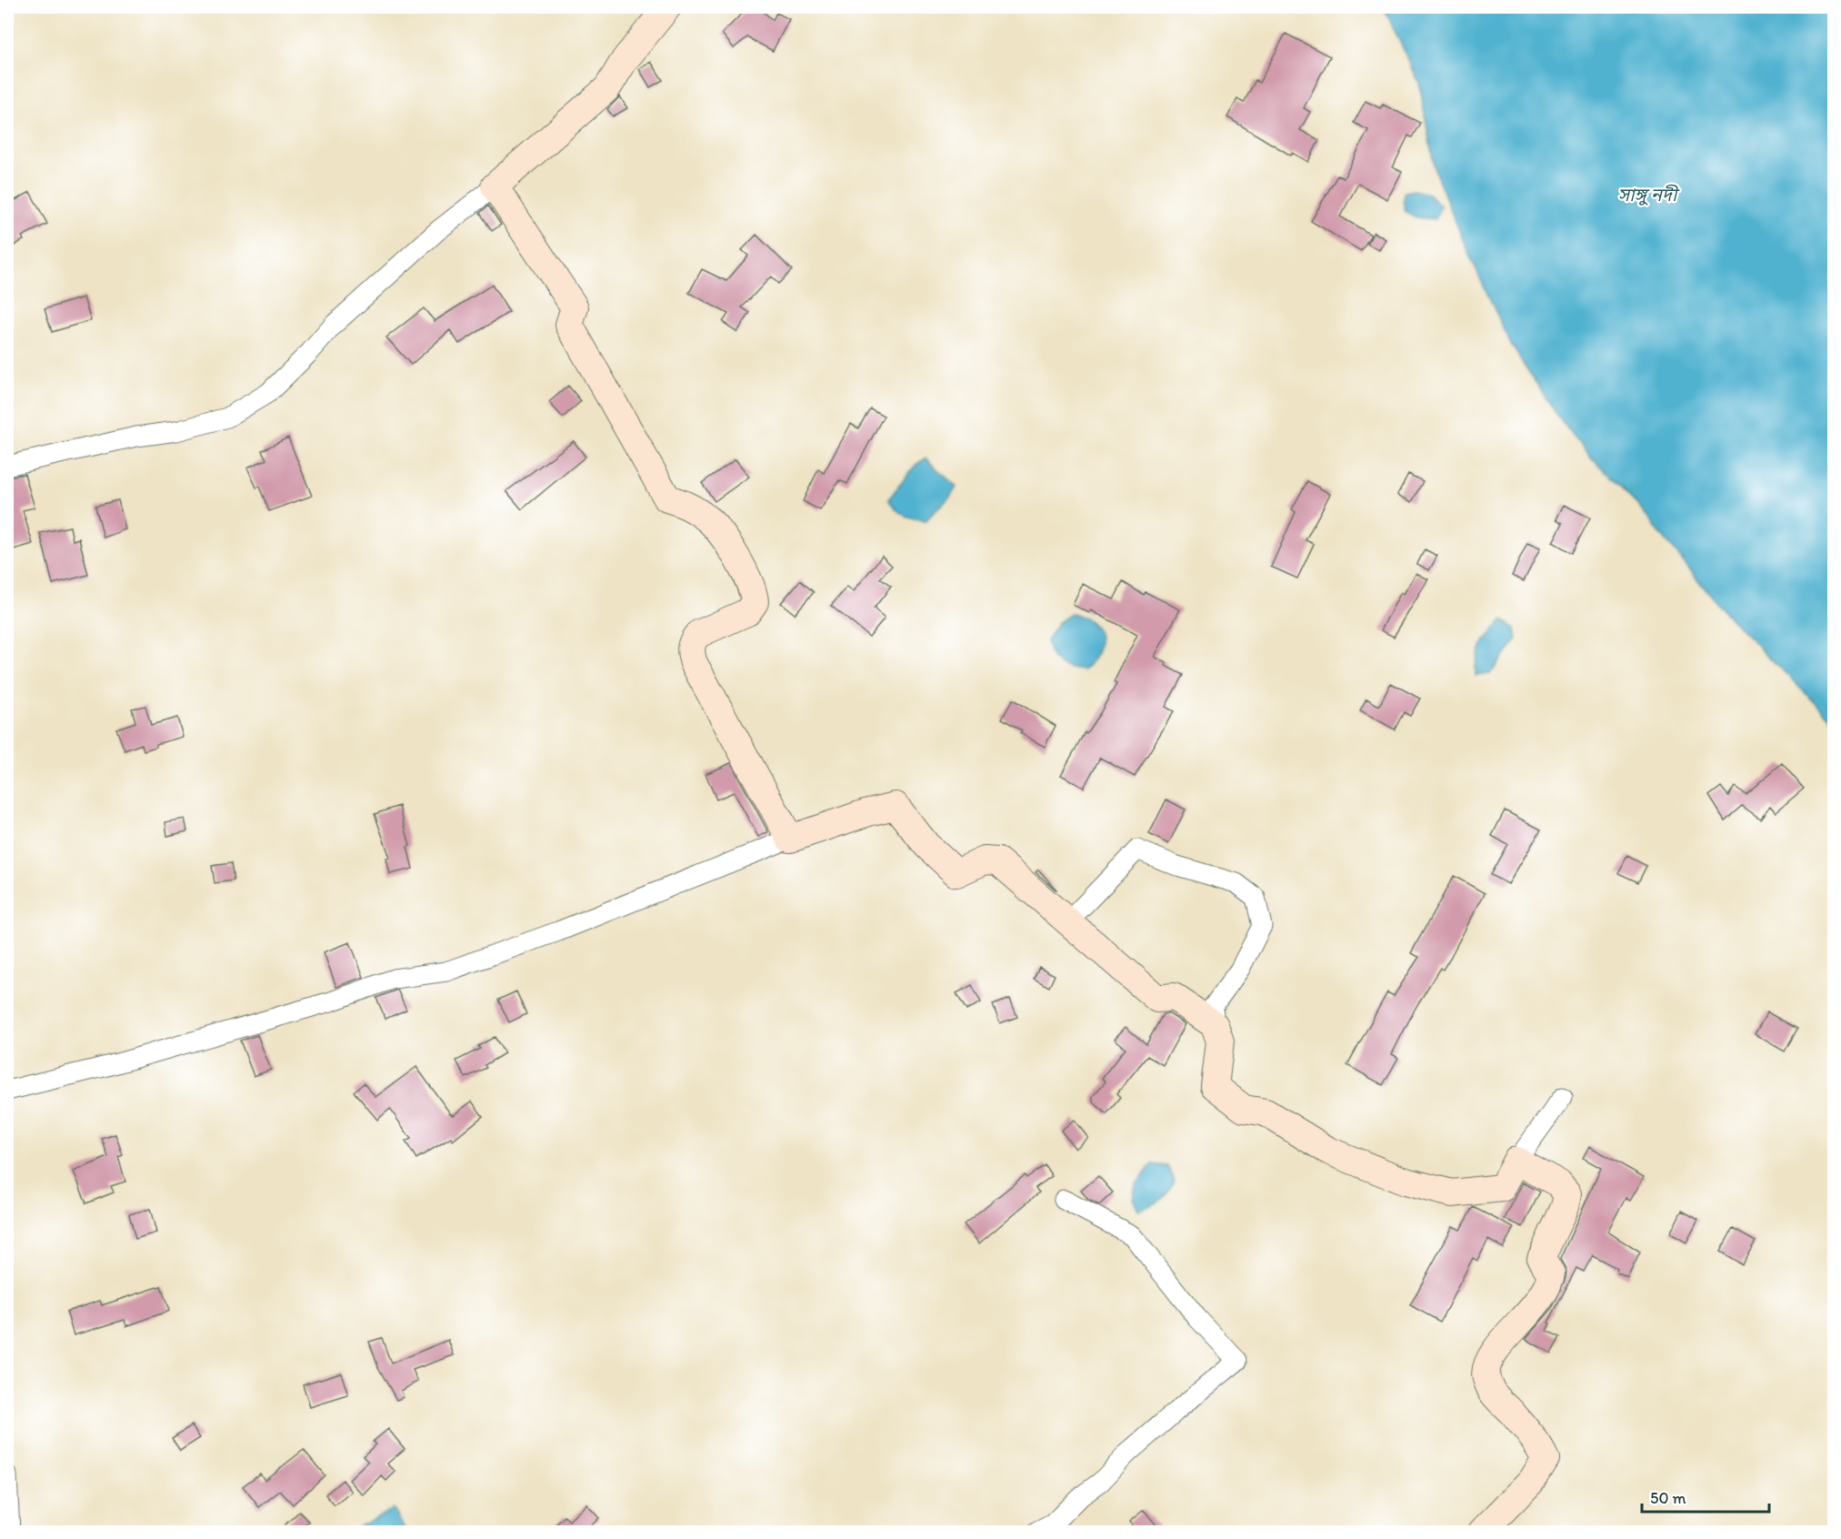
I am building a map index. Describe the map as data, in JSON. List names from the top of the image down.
{
  "water": ["সাঙ্গু নদী"],
  "scale_bar": "50 m"
}
